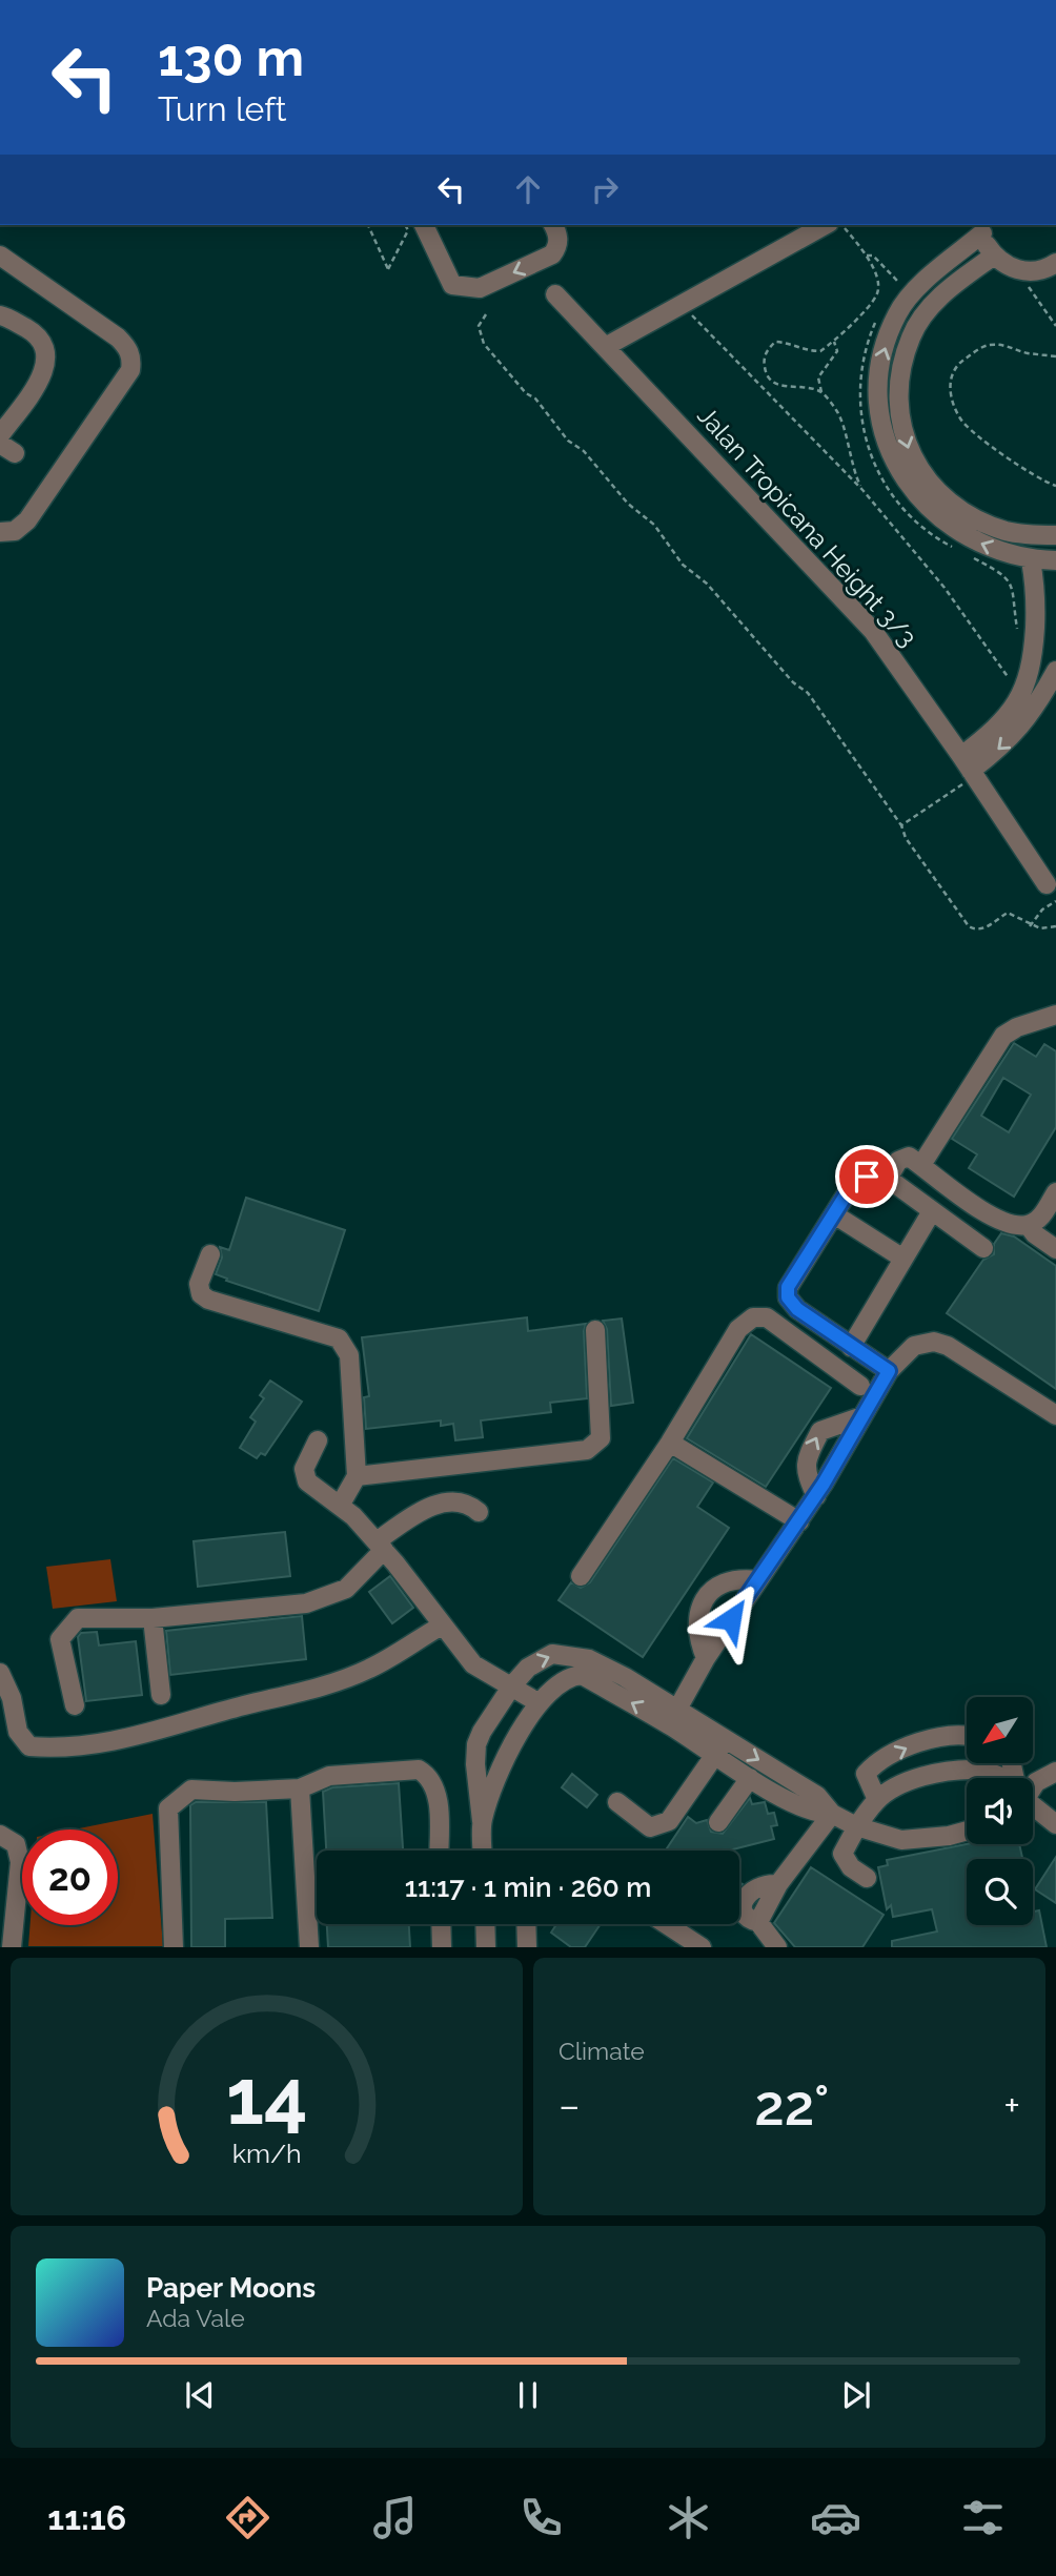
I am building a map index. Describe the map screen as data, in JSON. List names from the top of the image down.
{
  "streets": {
    "street": ["Jalan Tropicana Height 3/3"]
  },
  "north": "bottom left",
  "page": {
    "turn": ["130 m", "Turn left"],
    "limit": "20",
    "trip": "11:17 · 1 min · 260 m",
    "tile": "Climate",
    "heat": ["−", "22°", "+"],
    "song": ["Paper Moons", "Ada Vale"],
    "tabs": "11:16",
    "gauge": ["14", "km/h"]
  }
}
